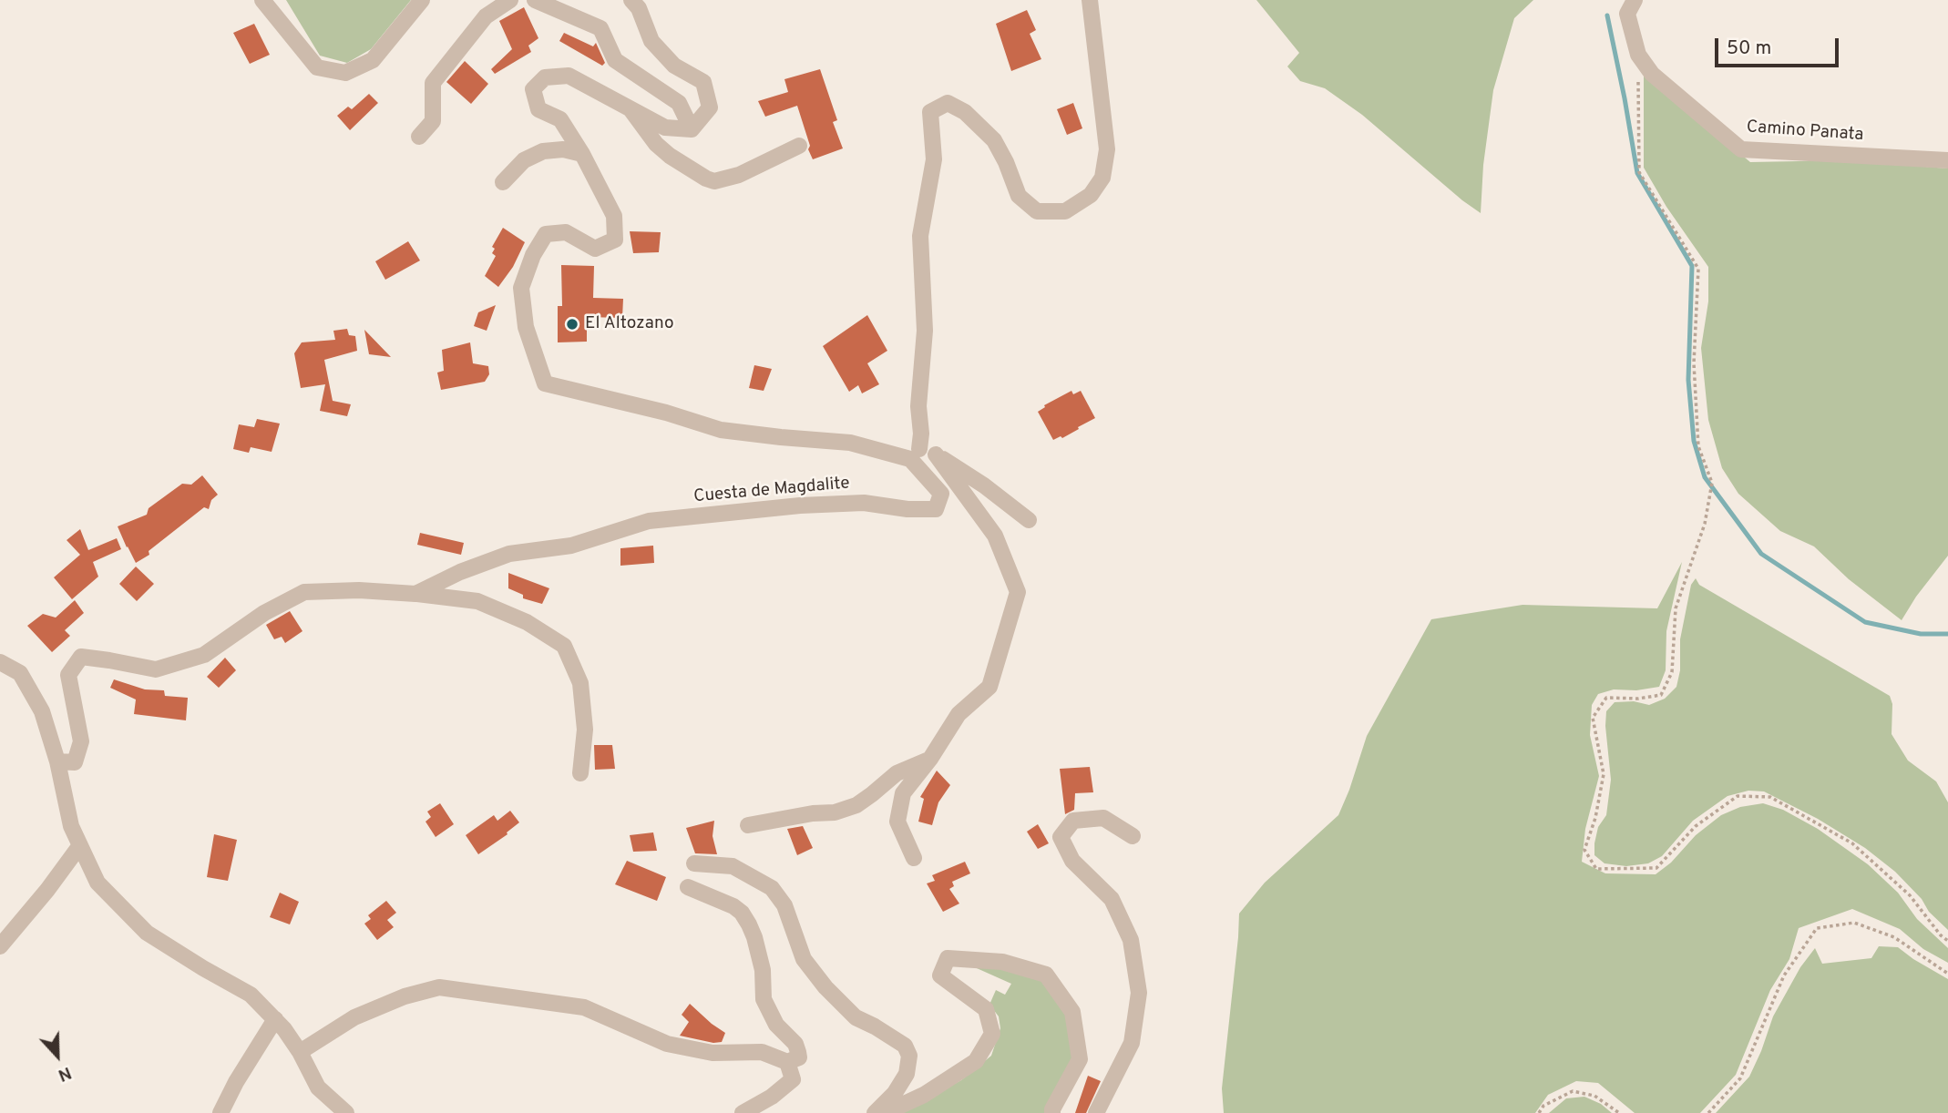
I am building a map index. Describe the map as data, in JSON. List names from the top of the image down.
{
  "streets": {
    "street": ["Camino Panata", "Cuesta de Magdalite"]
  },
  "places": ["El Altozano"],
  "scale_bar": "50 m",
  "north": "bottom"
}
